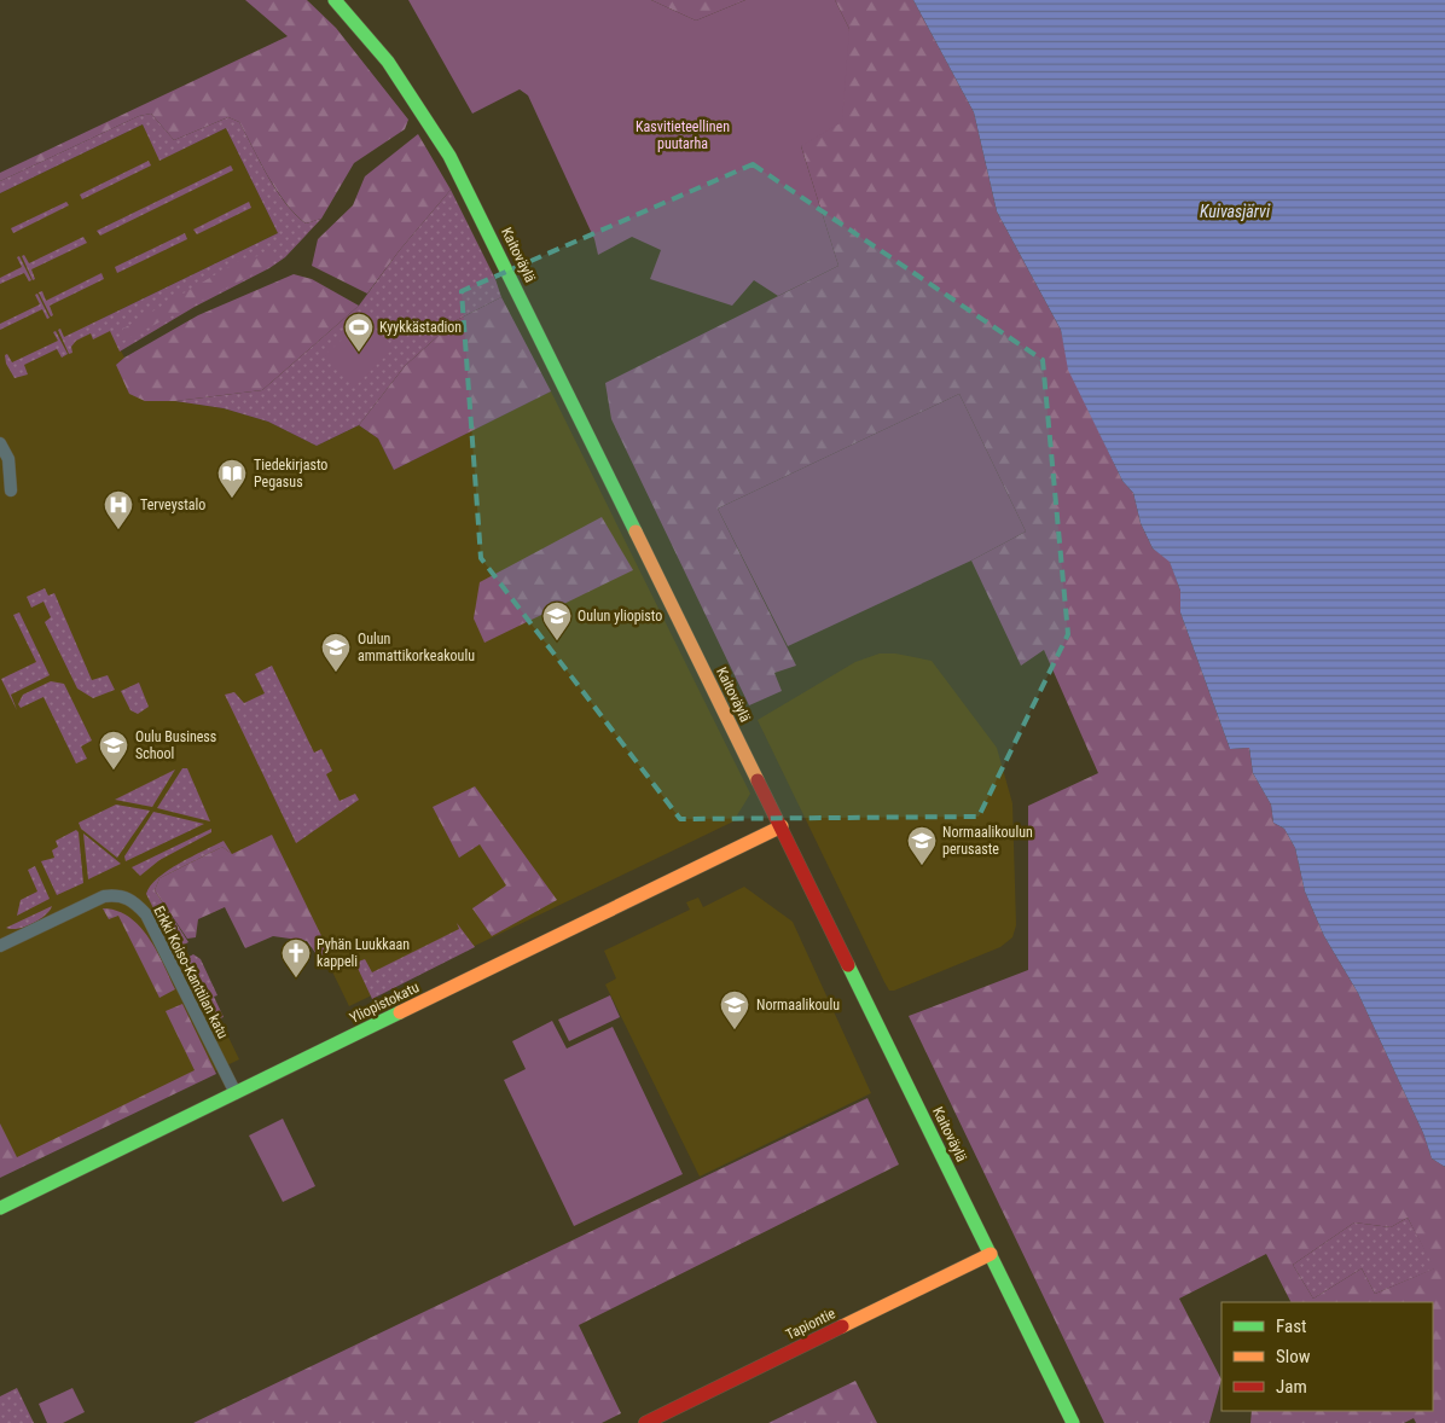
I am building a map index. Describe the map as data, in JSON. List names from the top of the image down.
{
  "streets": {
    "street": [
      "Kaitoväylä",
      "Erkki Koiso-Kanttilan katu",
      "Yliopistokatu",
      "Tapiontie"
    ]
  },
  "crossings": [
    ["Kaitoväylä", "Yliopistokatu"],
    ["Kaitoväylä", "Tapiontie"],
    ["Erkki Koiso-Kanttilan katu", "Yliopistokatu"]
  ],
  "water": ["Kuivasjärvi"],
  "parks": ["Kasvitieteellinen puutarha"],
  "places": {
    "sports": ["Kyykkästadion"],
    "library": ["Tiedekirjasto Pegasus"],
    "hospital": ["Terveystalo"],
    "school or university": [
      "Oulun yliopisto",
      "Oulun ammattikorkeakoulu",
      "Oulu Business School",
      "Normaalikoulun perusaste",
      "Normaalikoulu"
    ],
    "church": ["Pyhän Luukkaan kappeli"]
  },
  "legend": ["Fast", "Slow", "Jam"]
}
